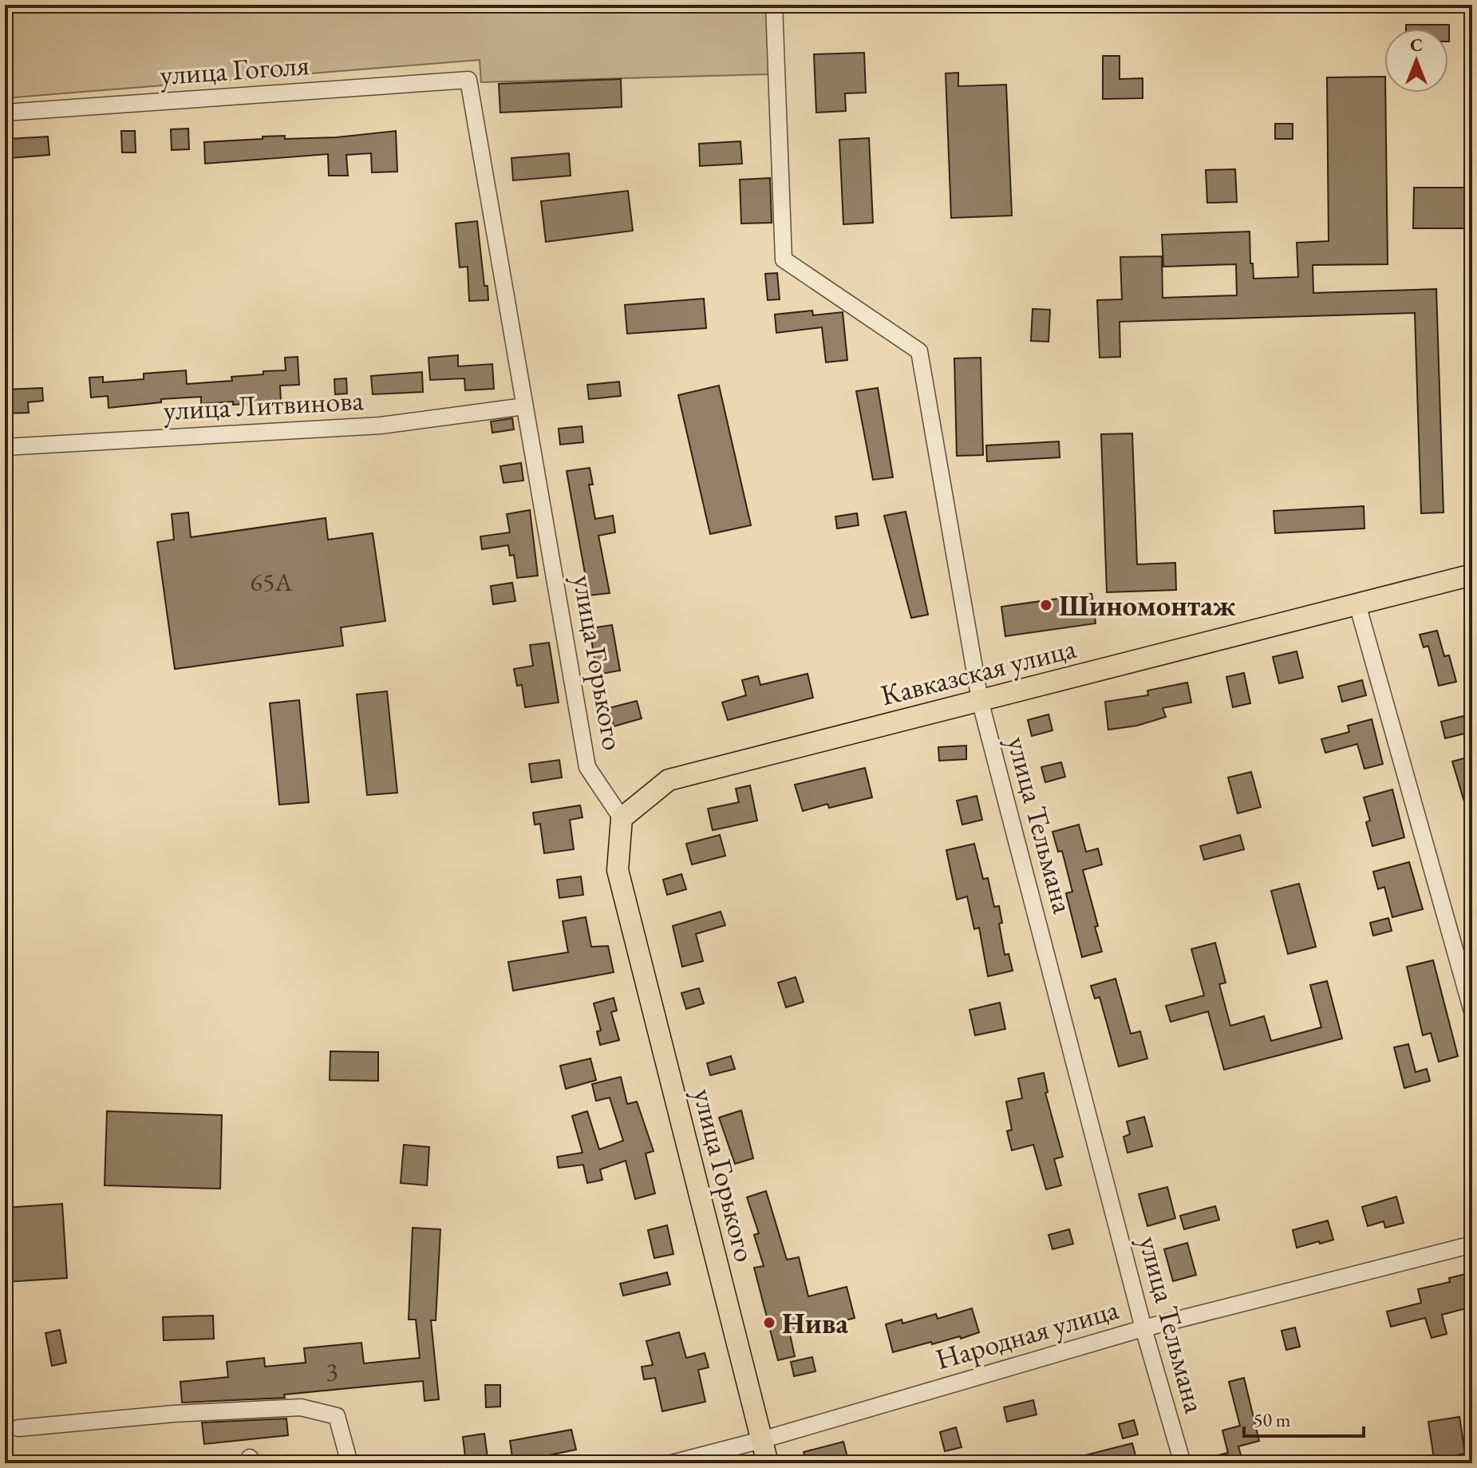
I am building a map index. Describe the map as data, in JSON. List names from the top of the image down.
{
  "streets": {
    "main road": ["улица Горького", "Кавказская улица"],
    "street": [
      "улица Гоголя",
      "улица Литвинова",
      "улица Тельмана",
      "Народная улица"
    ]
  },
  "crossings": [
    ["улица Гоголя", "улица Горького"],
    ["улица Литвинова", "улица Горького"],
    ["улица Горького", "Кавказская улица"],
    ["улица Горького", "Народная улица"],
    ["Кавказская улица", "улица Тельмана"],
    ["улица Тельмана", "Народная улица"]
  ],
  "places": ["Шиномонтаж", "Нива"],
  "house_numbers": ["65А", "3"],
  "scale_bar": "50 m",
  "north": "top"
}
